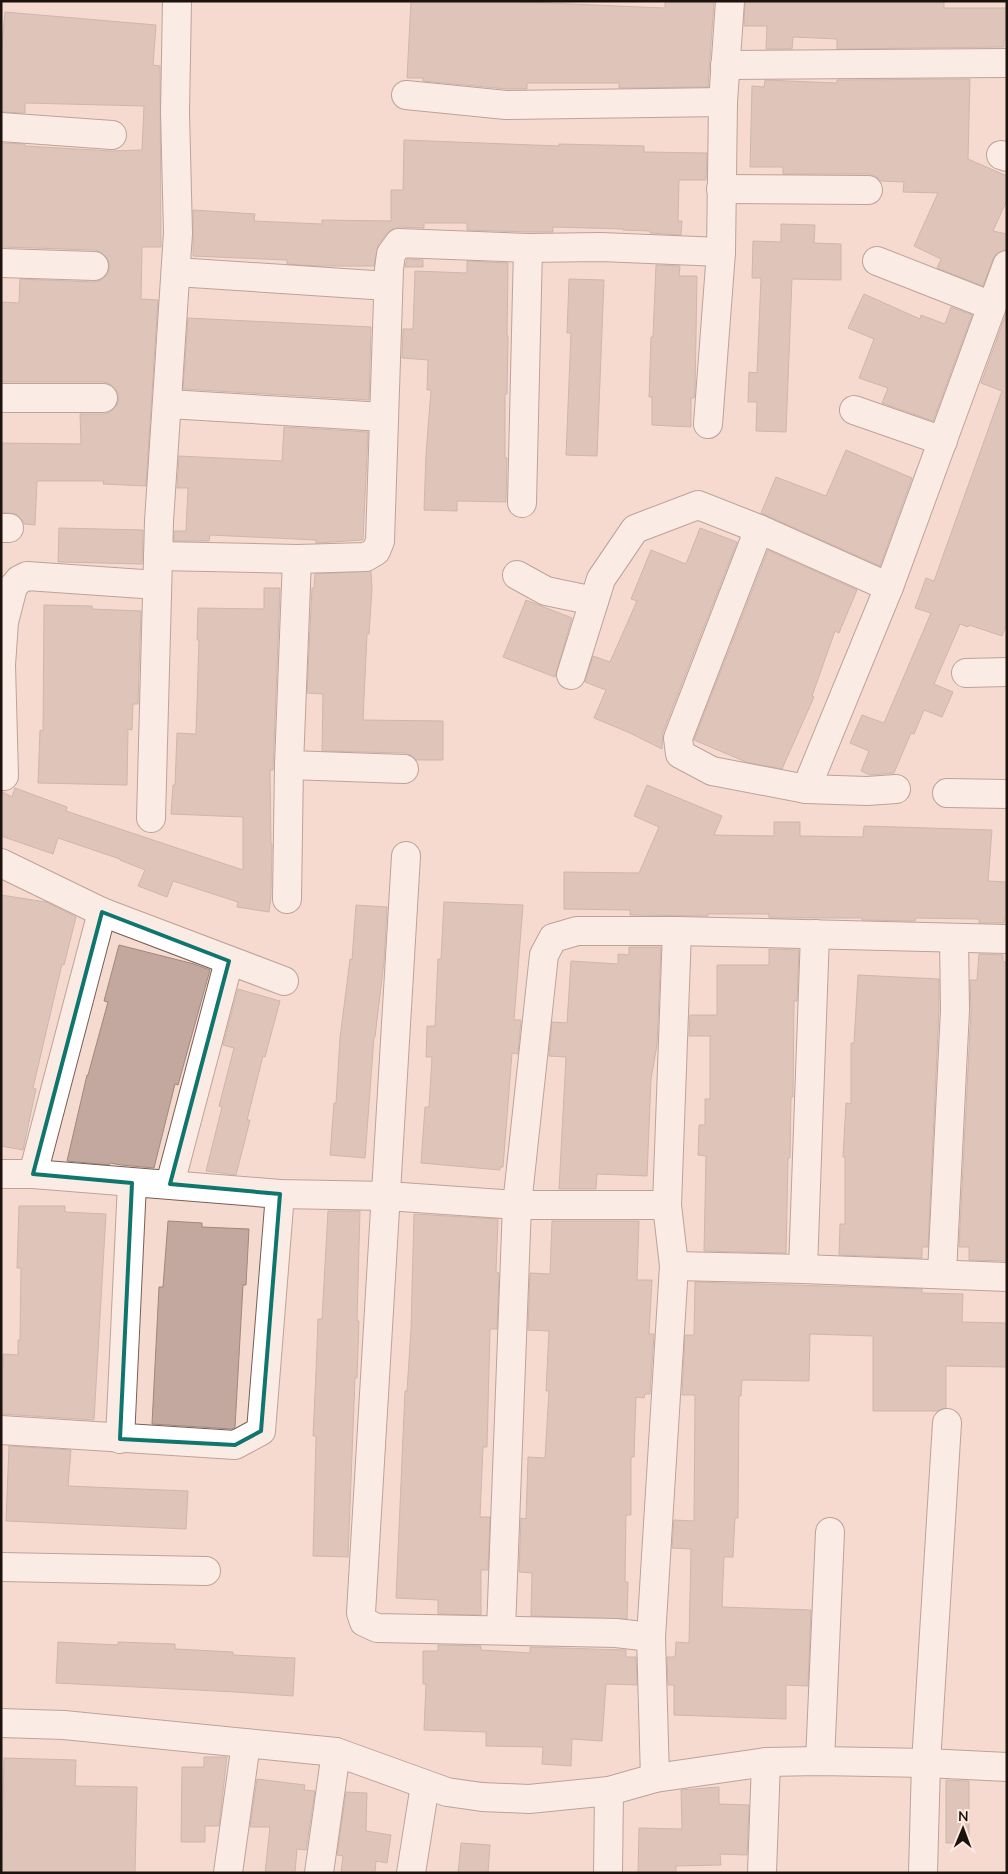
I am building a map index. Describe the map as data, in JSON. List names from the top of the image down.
{
  "north": "top"
}
